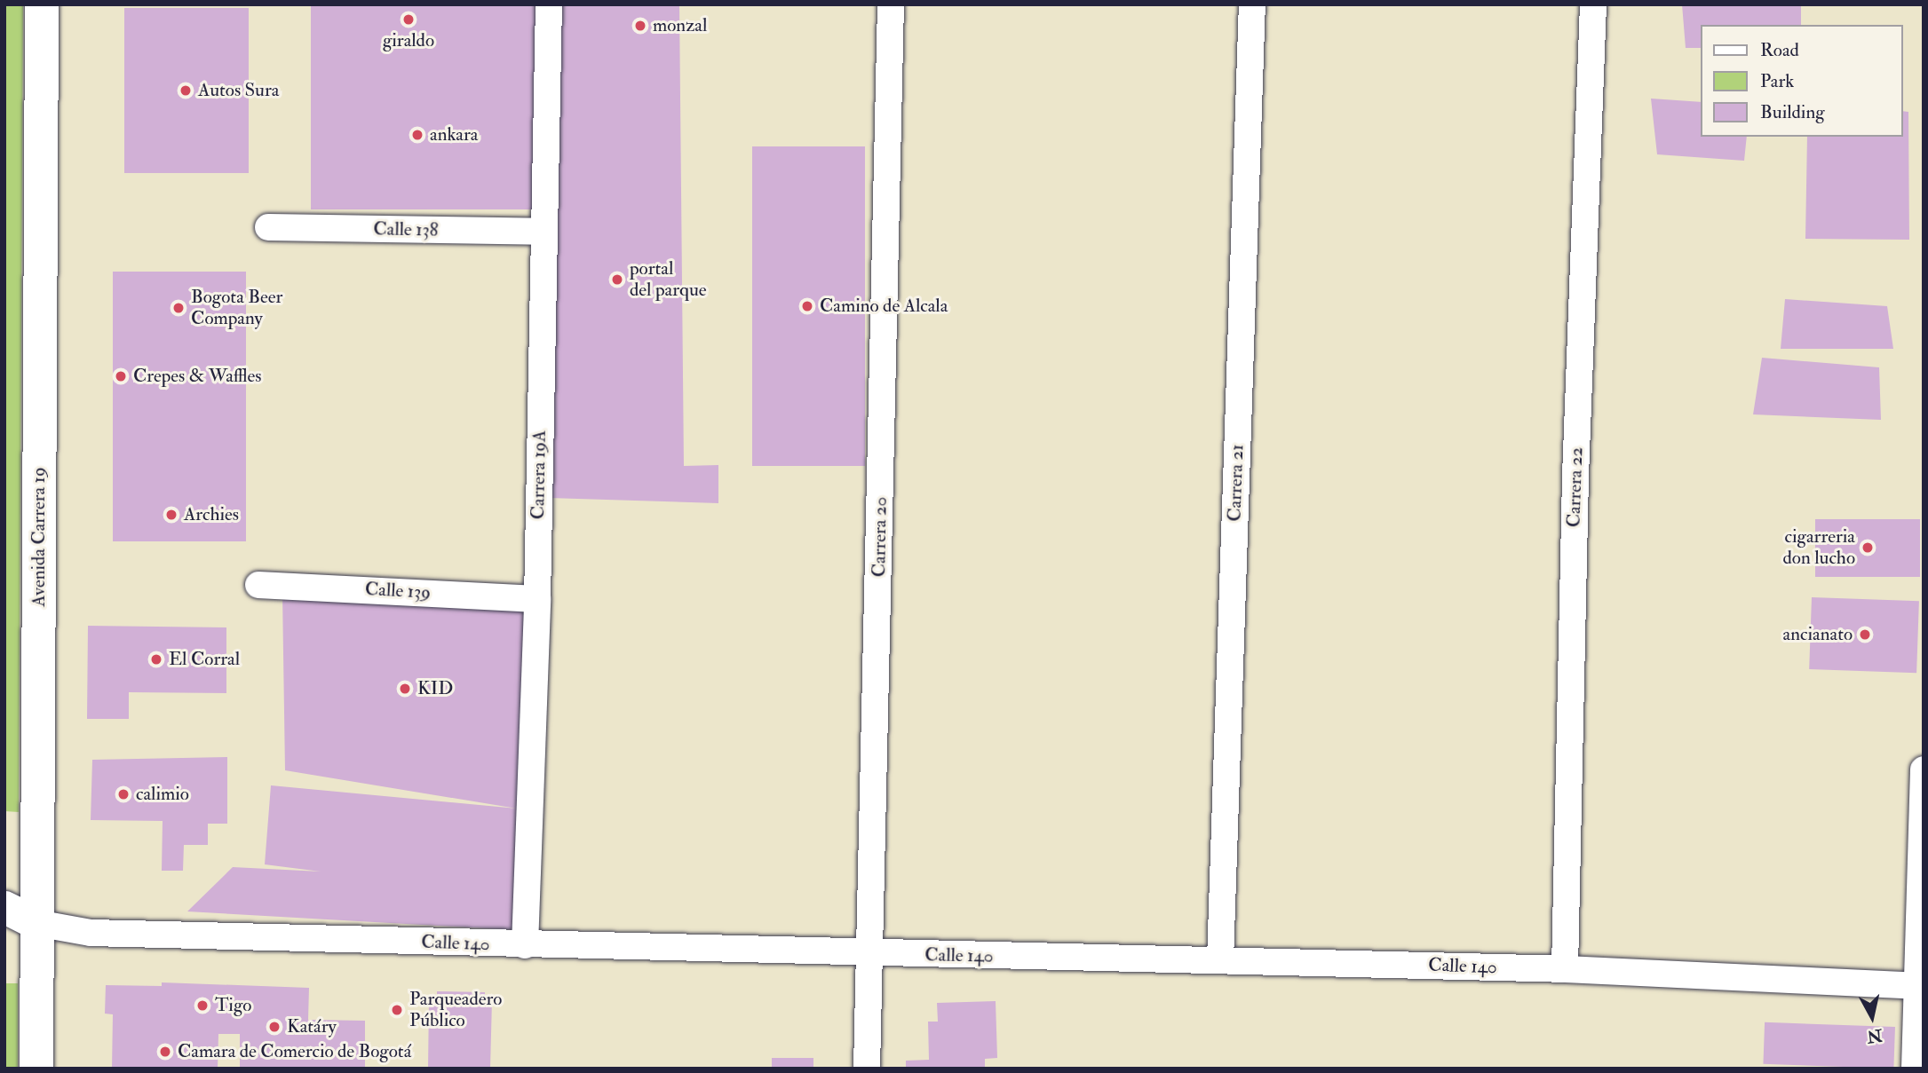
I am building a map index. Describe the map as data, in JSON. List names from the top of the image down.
{
  "streets": {
    "main road": ["Avenida Carrera 19"],
    "street": [
      "Calle 138",
      "Carrera 19A",
      "Carrera 21",
      "Carrera 22",
      "Carrera 20",
      "Calle 139",
      "Calle 140"
    ]
  },
  "crossings": [
    ["Calle 138", "Carrera 19A"],
    ["Carrera 19A", "Calle 139"],
    ["Carrera 19A", "Calle 140"],
    ["Carrera 21", "Calle 140"],
    ["Carrera 22", "Calle 140"],
    ["Avenida Carrera 19", "Calle 140"],
    ["Carrera 20", "Calle 140"]
  ],
  "places": [
    "giraldo",
    "monzal",
    "Autos Sura",
    "ankara",
    "portal del parque",
    "Camino de Alcala",
    "Bogota Beer Company",
    "Crepes & Waffles",
    "Archies",
    "cigarreria don lucho",
    "ancianato",
    "El Corral",
    "KID",
    "calimio",
    "Tigo",
    "Parqueadero Público",
    "Katáry",
    "Camara de Comercio de Bogotá"
  ],
  "legend": ["Road", "Park", "Building"],
  "north": "bottom"
}
